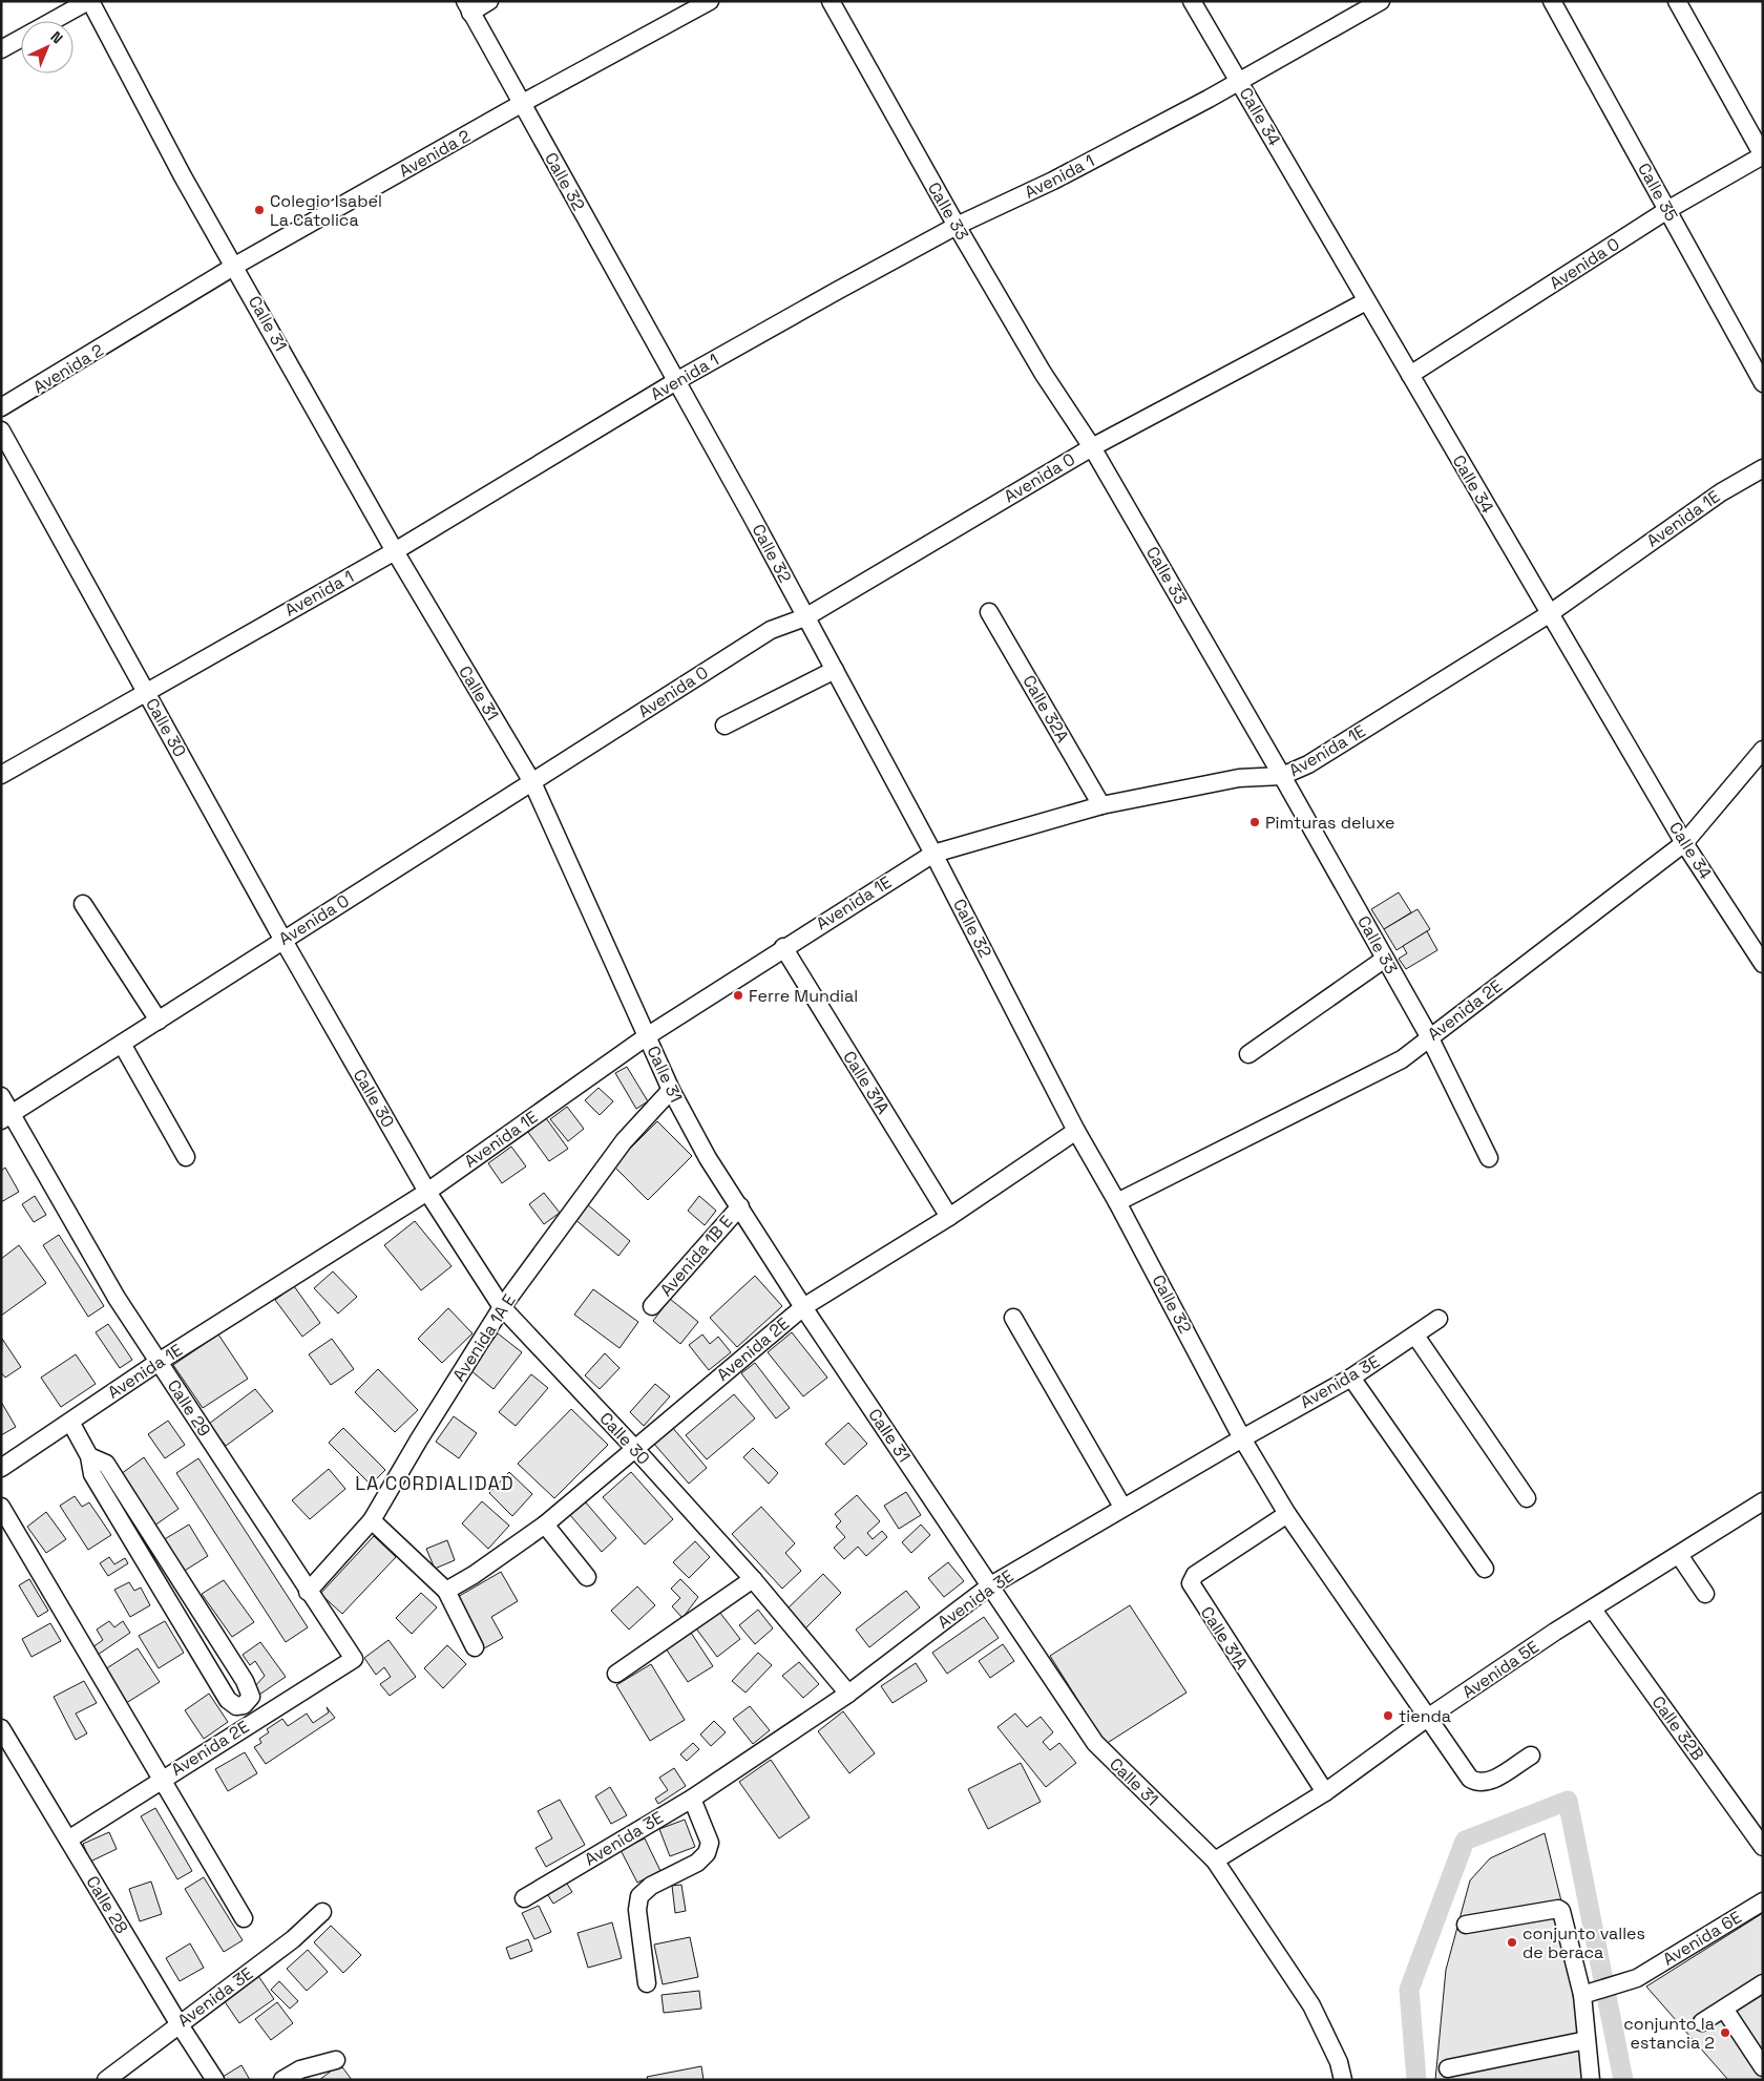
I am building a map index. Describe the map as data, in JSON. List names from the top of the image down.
{
  "streets": {
    "street": [
      "Calle 34",
      "Avenida 2",
      "Avenida 1",
      "Calle 32",
      "Calle 35",
      "Calle 33",
      "Avenida 0",
      "Calle 31",
      "Avenida 1E",
      "Calle 32A",
      "Calle 30",
      "Avenida 2E",
      "Calle 31A",
      "Avenida 1B E",
      "Avenida 1A E",
      "Avenida 3E",
      "Calle 29",
      "Avenida 5E",
      "Calle 32B",
      "Calle 28",
      "Avenida 6E"
    ]
  },
  "crossings": [
    ["Calle 34", "Avenida 1"],
    ["Calle 34", "Avenida 0"],
    ["Calle 34", "Avenida 1E"],
    ["Calle 34", "Avenida 2E"],
    ["Avenida 2", "Calle 32"],
    ["Avenida 2", "Calle 31"],
    ["Avenida 1", "Calle 32"],
    ["Avenida 1", "Calle 33"],
    ["Avenida 1", "Calle 31"],
    ["Avenida 1", "Calle 30"],
    ["Calle 32", "Avenida 0"],
    ["Calle 32", "Avenida 1E"],
    ["Calle 32", "Avenida 2E"],
    ["Calle 32", "Calle 31A"],
    ["Calle 32", "Avenida 3E"],
    ["Calle 32", "Avenida 5E"],
    ["Calle 35", "Avenida 0"],
    ["Calle 33", "Avenida 0"],
    ["Calle 33", "Avenida 1E"],
    ["Calle 33", "Avenida 2E"],
    ["Avenida 0", "Calle 31"],
    ["Avenida 0", "Calle 30"],
    ["Avenida 0", "Calle 29"],
    ["Calle 31", "Avenida 1E"],
    ["Calle 31", "Avenida 2E"],
    ["Calle 31", "Avenida 1B E"],
    ["Calle 31", "Avenida 1A E"],
    ["Calle 31", "Avenida 3E"],
    ["Calle 31", "Avenida 5E"],
    ["Avenida 1E", "Calle 32A"],
    ["Avenida 1E", "Calle 30"],
    ["Avenida 1E", "Calle 31A"],
    ["Avenida 1E", "Calle 29"],
    ["Calle 30", "Avenida 2E"],
    ["Calle 30", "Avenida 1A E"],
    ["Calle 30", "Avenida 3E"],
    ["Avenida 2E", "Calle 31A"],
    ["Avenida 2E", "Calle 29"],
    ["Avenida 2E", "Calle 28"],
    ["Calle 31A", "Avenida 5E"],
    ["Avenida 1A E", "Calle 29"],
    ["Avenida 3E", "Calle 28"],
    ["Avenida 5E", "Calle 32B"]
  ],
  "districts": ["LA CORDIALIDAD"],
  "places": [
    "Colegio Isabel La Catolica",
    "Pimturas deluxe",
    "Ferre Mundial",
    "tienda",
    "conjunto valles de beraca",
    "conjunto la estancia 2"
  ],
  "north": "top right"
}
